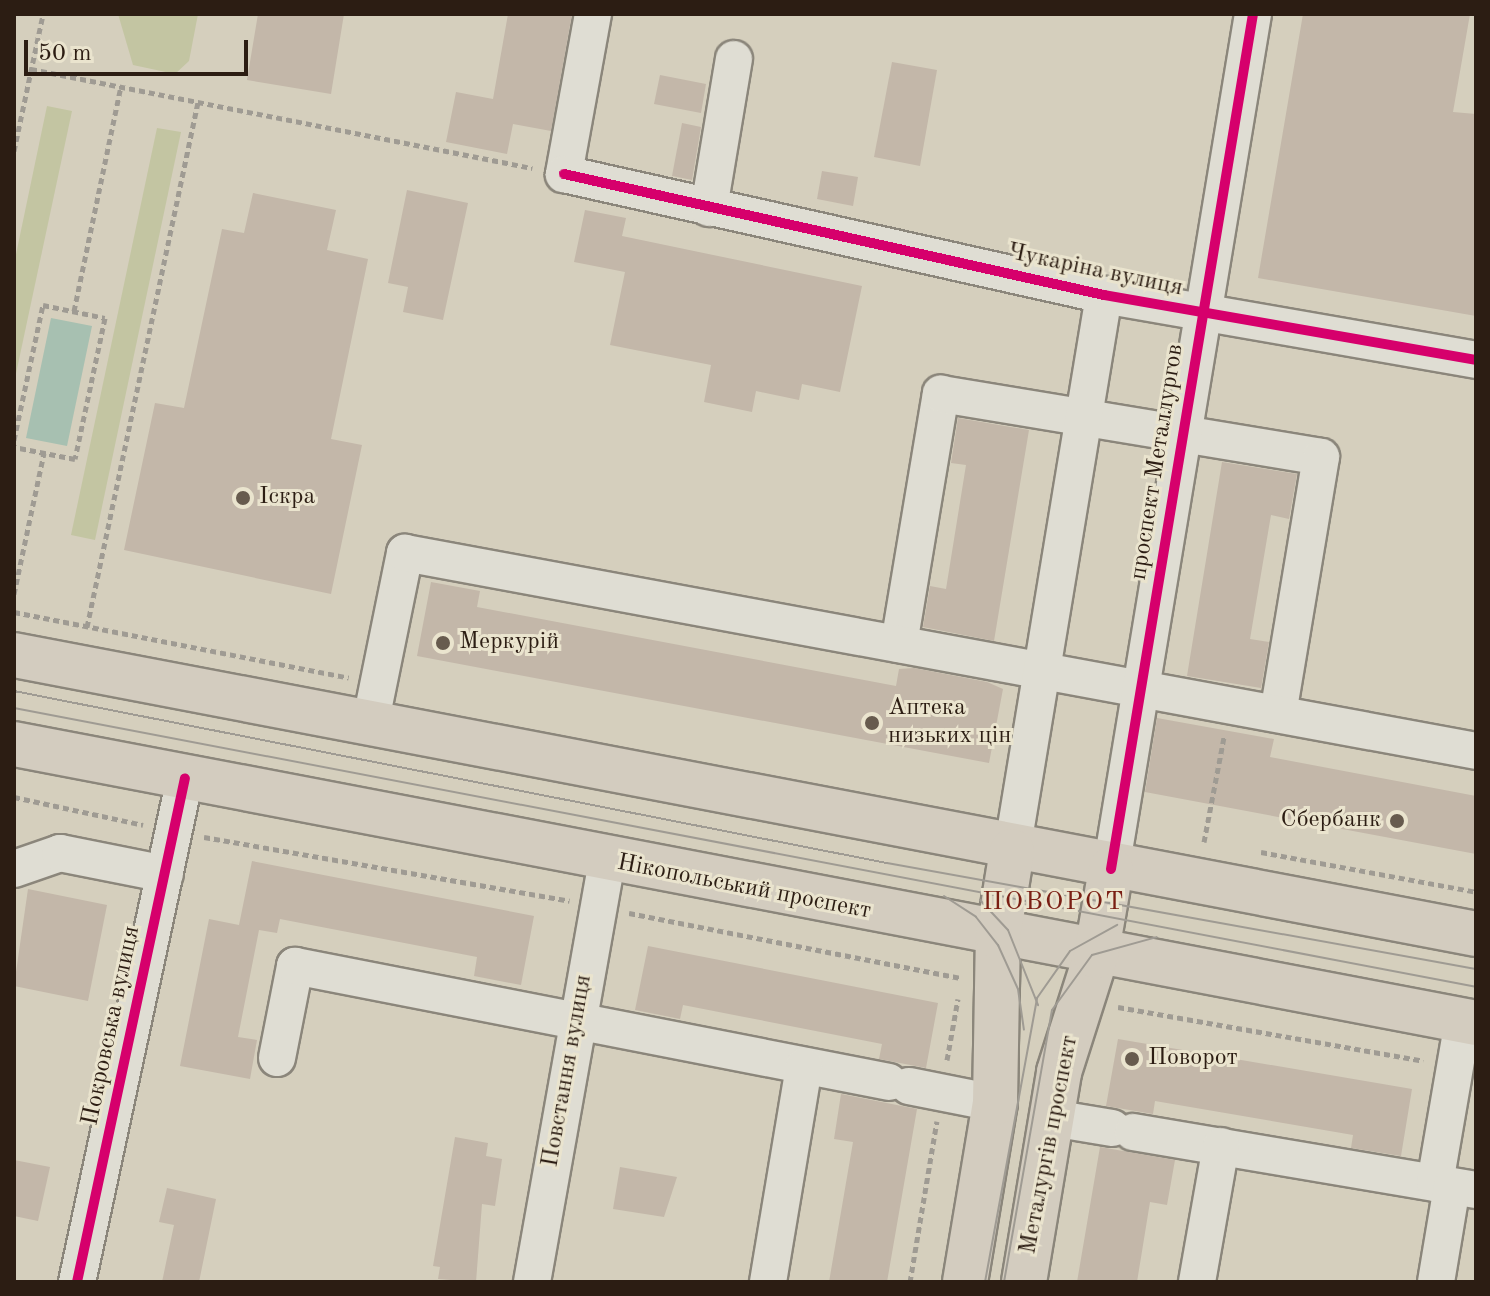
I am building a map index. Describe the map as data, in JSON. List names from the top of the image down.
{
  "streets": {
    "main road": ["Нікопольський проспект", "Металургів проспект"],
    "street": [
      "Чукаріна вулиця",
      "проспект Металлургов",
      "Покровська вулиця",
      "Повстання вулиця"
    ]
  },
  "crossings": [
    ["Чукаріна вулиця", "проспект Металлургов"],
    ["проспект Металлургов", "Металургів проспект"],
    ["Нікопольський проспект", "Покровська вулиця"],
    ["Нікопольський проспект", "Повстання вулиця"],
    ["Нікопольський проспект", "Металургів проспект"]
  ],
  "districts": ["ПОВОРОТ"],
  "places": [
    "Іскра",
    "Меркурій",
    "Аптека низьких цін",
    "Сбербанк",
    "Поворот"
  ],
  "scale_bar": "50 m"
}
